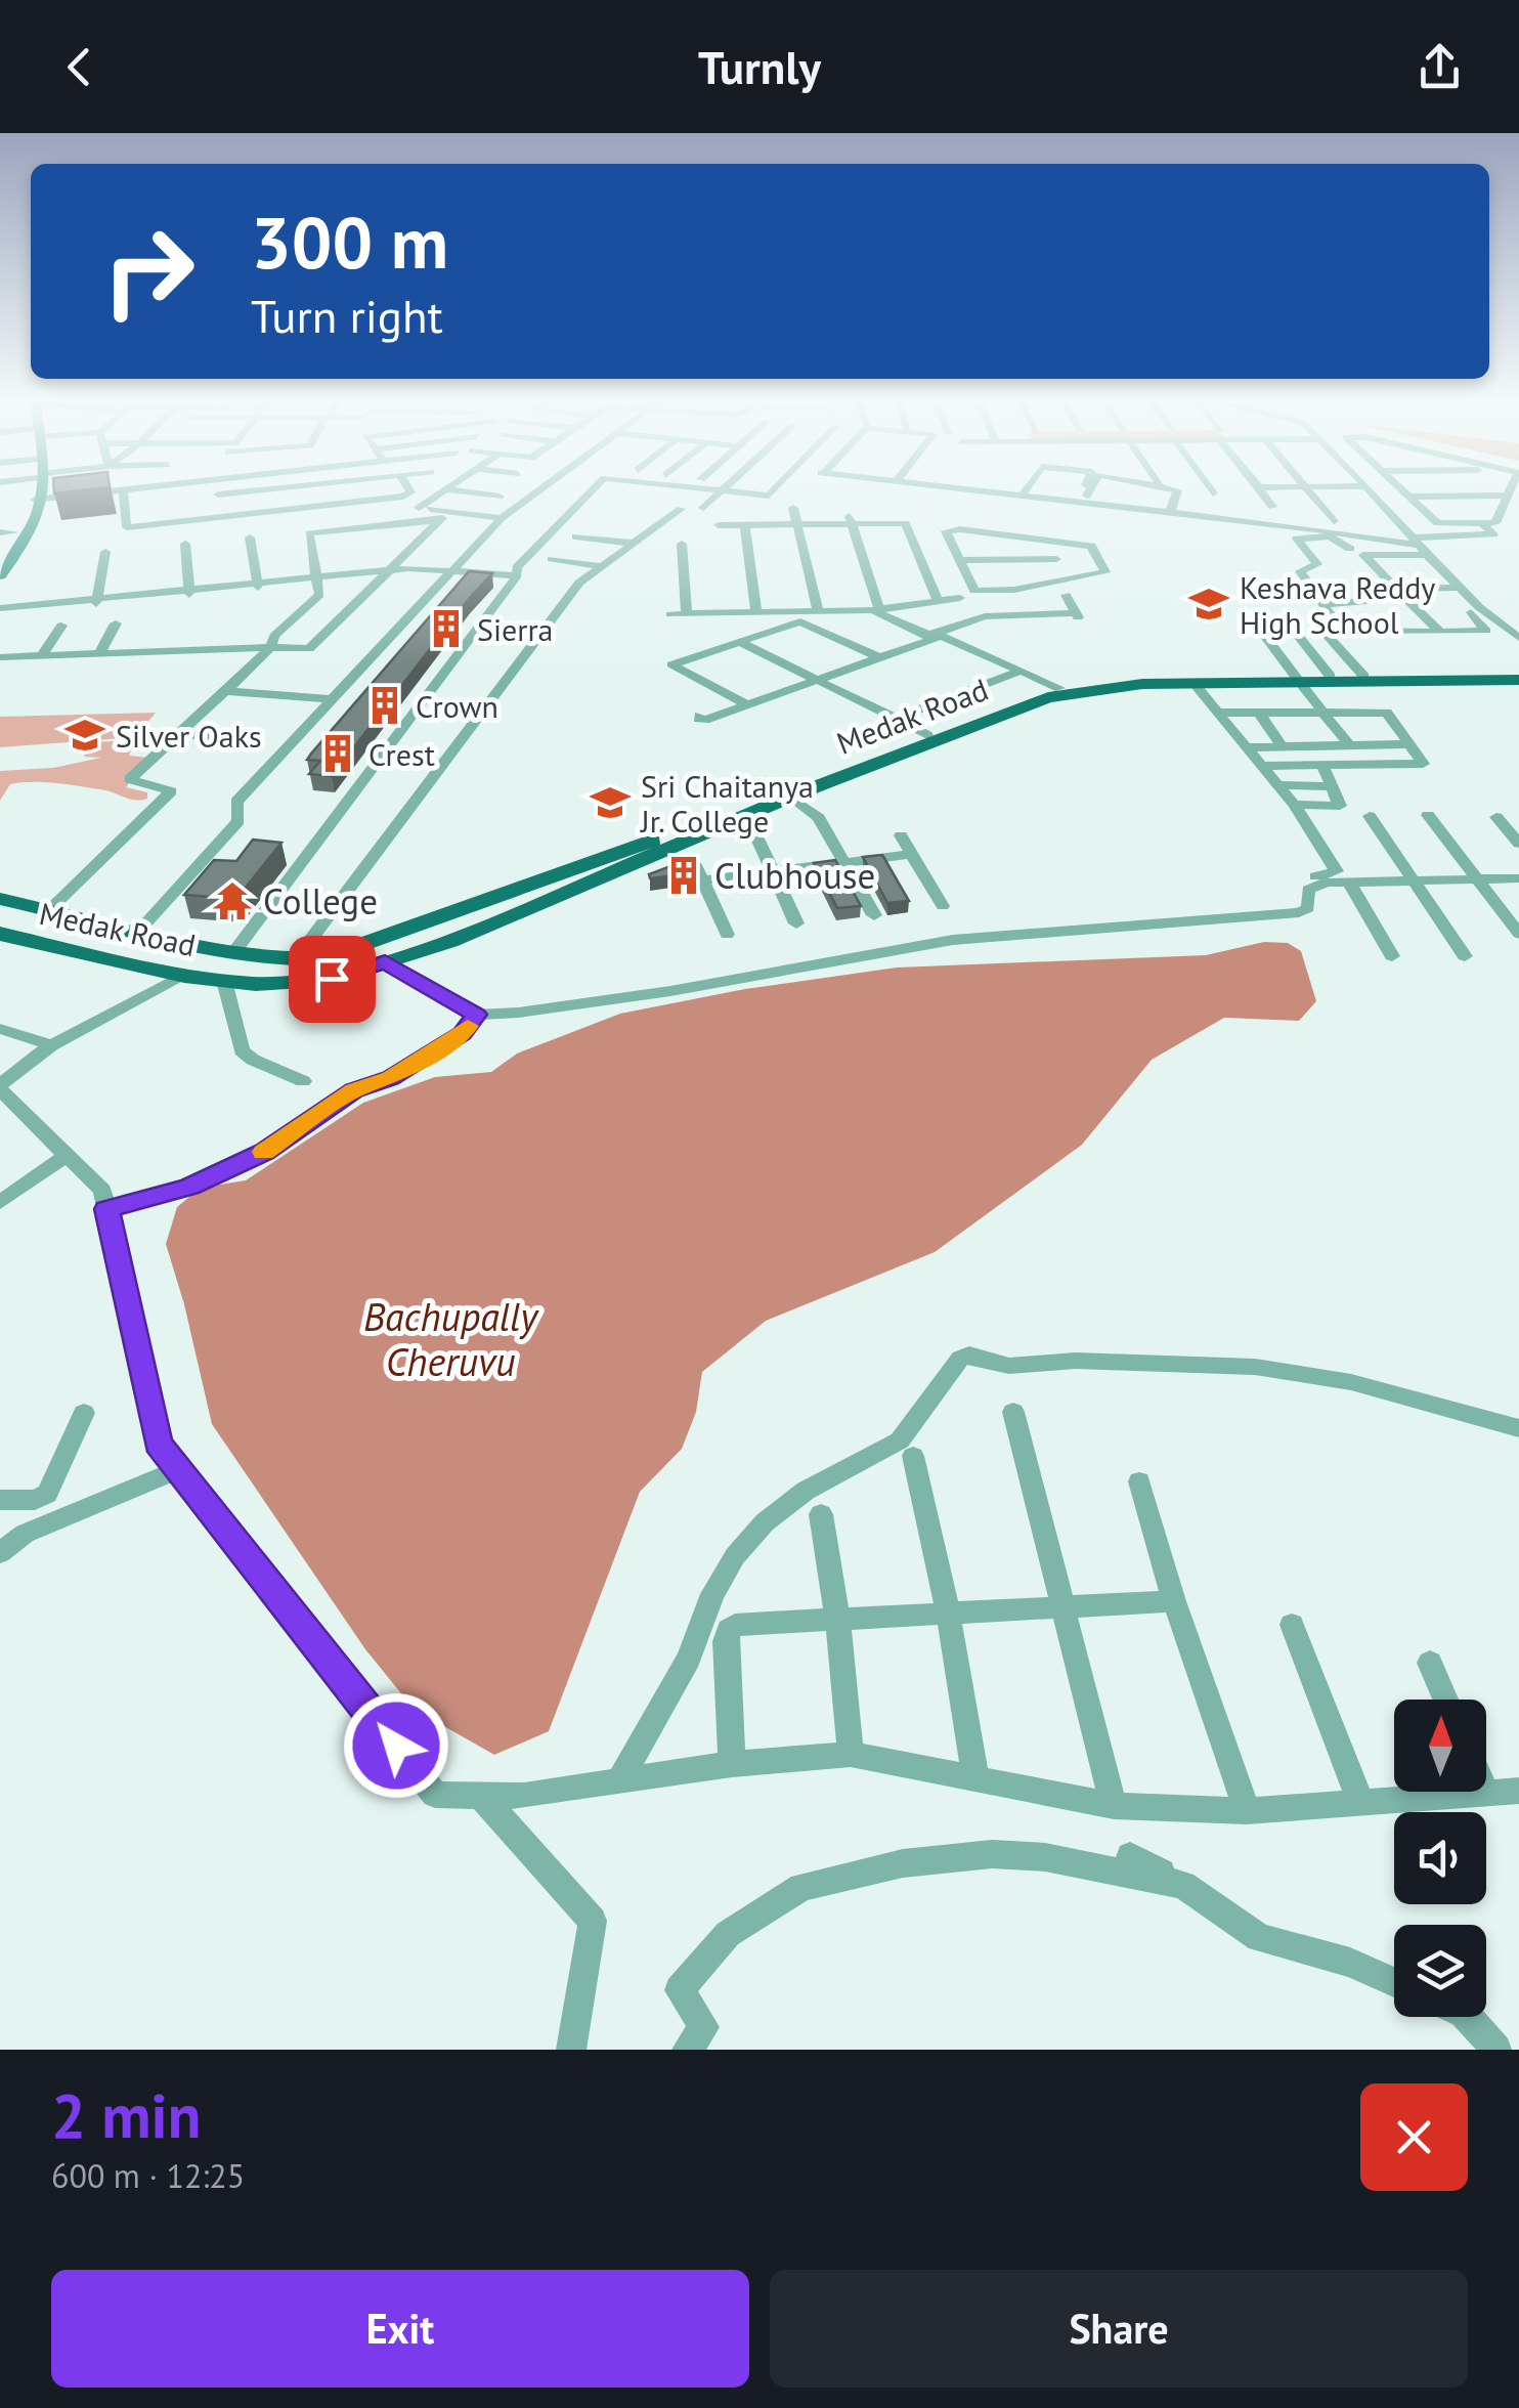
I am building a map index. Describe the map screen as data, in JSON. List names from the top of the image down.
{
  "streets": {
    "main road": ["Medak Road"]
  },
  "water": ["Bachupally Cheruvu"],
  "places": {
    "school or university": ["Keshava Reddy High School", "Silver Oaks", "Sri Chaitanya Jr. College"],
    "building": [
      "Sierra",
      "Crown",
      "Crest",
      "Clubhouse"
    ],
    "temple": ["College"]
  },
  "north": "top",
  "page": {
    "header": "Turnly",
    "turn": ["300 m", "Turn right"],
    "heading": ["2 min", "600 m · 12:25"],
    "buttons": ["Exit", "Share"]
  }
}
